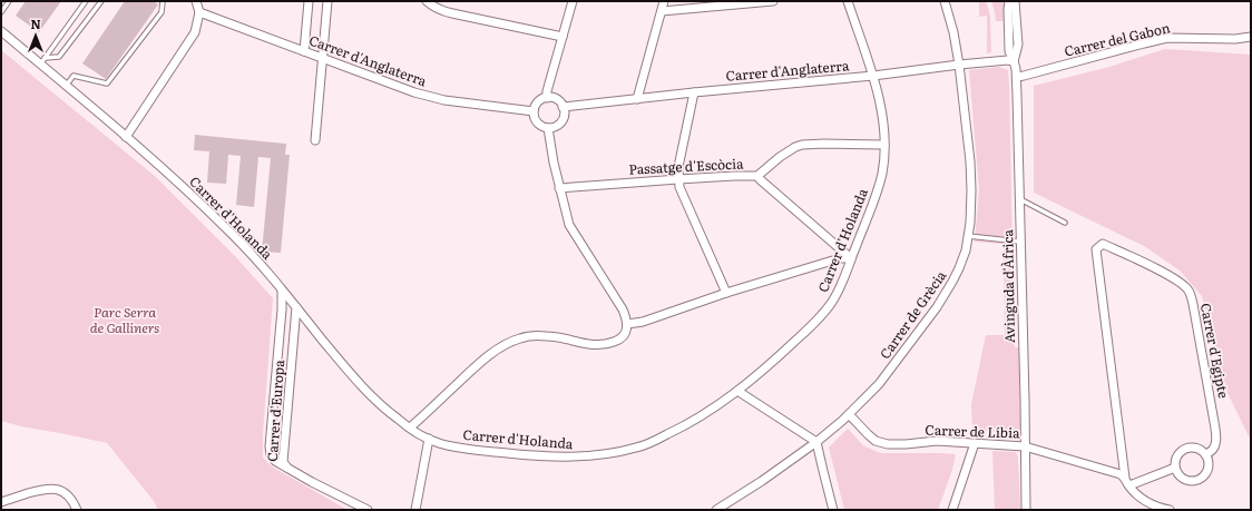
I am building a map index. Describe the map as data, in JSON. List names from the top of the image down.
{
  "streets": {
    "street": [
      "Carrer del Gabon",
      "Carrer d'Anglaterra",
      "Passatge d'Escòcia",
      "Carrer d'Holanda",
      "Avinguda d'Àfrica",
      "Carrer de Grècia",
      "Carrer d'Egipte",
      "Carrer d'Europa",
      "Carrer de Líbia"
    ]
  },
  "crossings": [
    ["Carrer del Gabon", "Avinguda d'Àfrica"],
    ["Carrer d'Anglaterra", "Carrer d'Holanda"],
    ["Carrer d'Anglaterra", "Avinguda d'Àfrica"],
    ["Carrer d'Anglaterra", "Carrer de Grècia"],
    ["Passatge d'Escòcia", "Carrer d'Holanda"],
    ["Carrer d'Holanda", "Carrer d'Europa"],
    ["Avinguda d'Àfrica", "Carrer de Líbia"],
    ["Carrer de Grècia", "Carrer de Líbia"],
    ["Carrer d'Egipte", "Carrer de Líbia"]
  ],
  "parks": ["Parc Serra de Galliners"],
  "north": "top"
}
